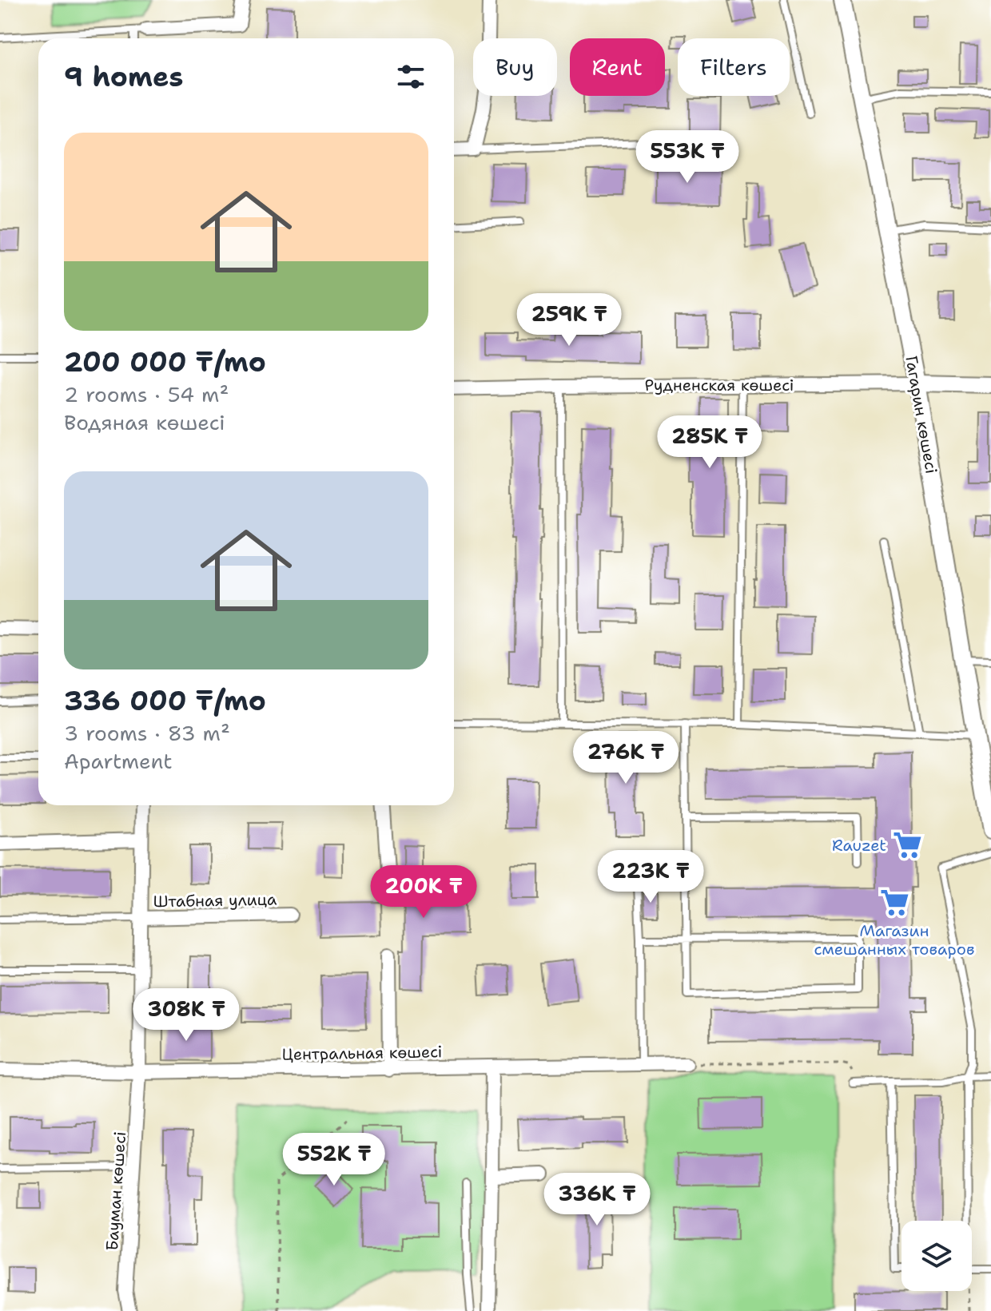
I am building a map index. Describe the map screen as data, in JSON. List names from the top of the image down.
{
  "streets": {
    "street": [
      "Рудненская көшесі",
      "Гагарин көшесі",
      "Штабная улица",
      "Центральная көшесі",
      "Бауман көшесі"
    ]
  },
  "crossings": [
    ["Рудненская көшесі", "Гагарин көшесі"],
    ["Штабная улица", "Бауман көшесі"],
    ["Центральная көшесі", "Бауман көшесі"]
  ],
  "places": {
    "supermarket": ["Rauzet", "Магазин смешанных товаров"]
  },
  "page": {
    "chip": ["Buy", "Rent", "Filters"],
    "heading": "9 homes",
    "list": [
      {
        "name": "200 000 ₸/mo",
        "note": "2 rooms · 54 m² · Водяная көшесі"
      },
      {
        "name": "336 000 ₸/mo",
        "note": "3 rooms · 83 m² · Apartment"
      }
    ],
    "price": [
      "553K ₸",
      "259K ₸",
      "285K ₸",
      "276K ₸",
      "223K ₸",
      "200K ₸",
      "308K ₸",
      "552K ₸",
      "336K ₸"
    ]
  }
}
